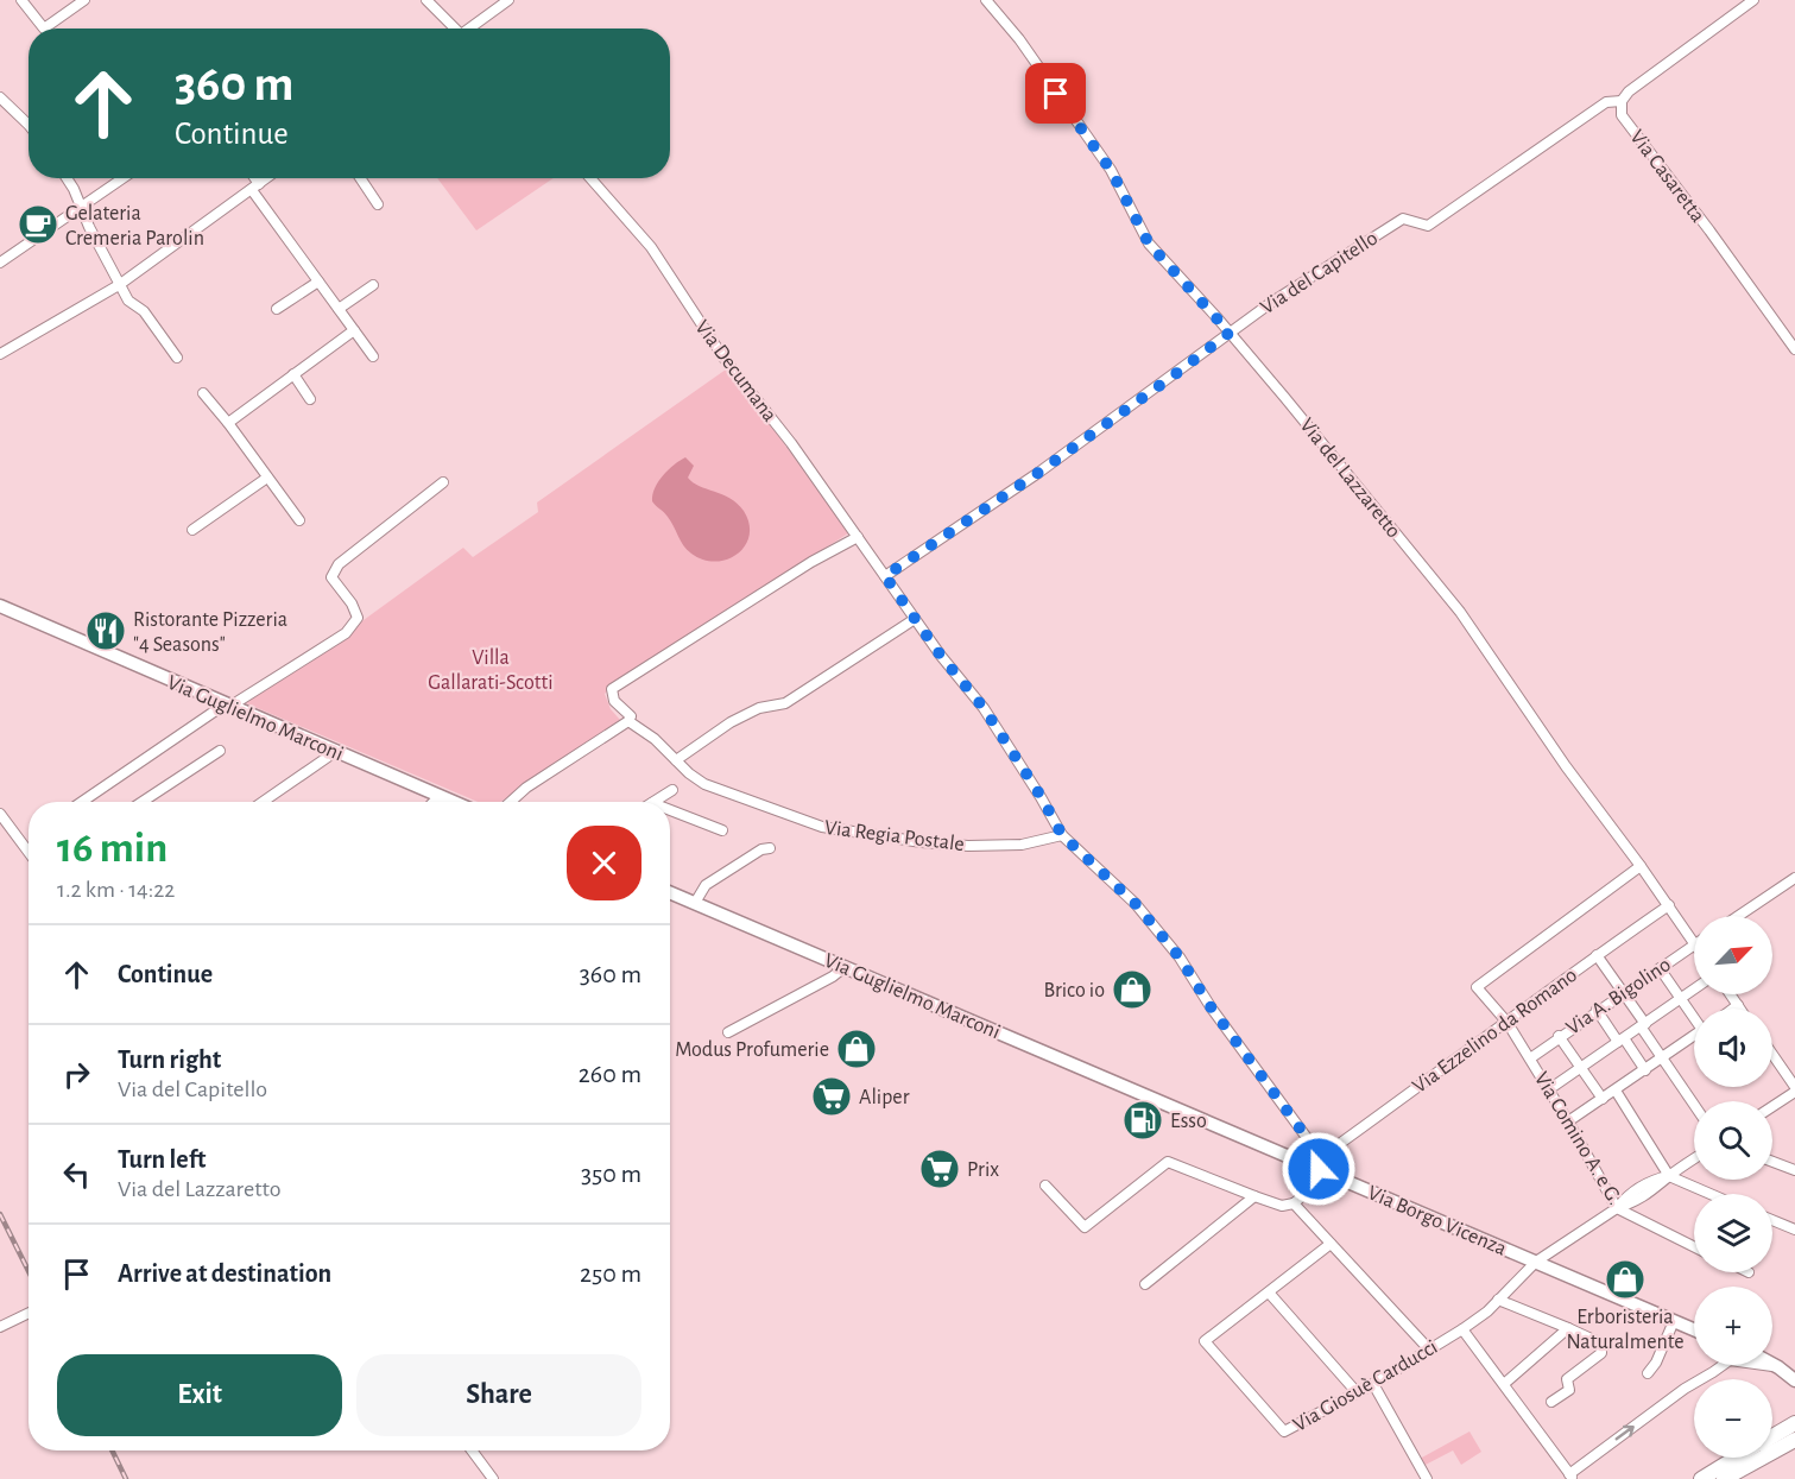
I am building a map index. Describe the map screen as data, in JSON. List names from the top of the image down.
{
  "streets": {
    "street": [
      "Via Casaretta",
      "Via del Capitello",
      "Via Decumana",
      "Via del Lazzaretto",
      "Via Guglielmo Marconi",
      "Via Regia Postale",
      "Via A. Bigolino",
      "Via Ezzelino da Romano",
      "Via Comino A. e G.",
      "Via Borgo Vicenza",
      "Via Giosuè Carducci"
    ]
  },
  "crossings": [
    ["Via Casaretta", "Via del Capitello"],
    ["Via del Capitello", "Via Decumana"],
    ["Via del Capitello", "Via del Lazzaretto"],
    ["Via Decumana", "Via Regia Postale"],
    ["Via Decumana", "Via Ezzelino da Romano"],
    ["Via Decumana", "Via Borgo Vicenza"],
    ["Via del Lazzaretto", "Via A. Bigolino"],
    ["Via del Lazzaretto", "Via Ezzelino da Romano"],
    ["Via del Lazzaretto", "Via Comino A. e G."],
    ["Via Guglielmo Marconi", "Via Borgo Vicenza"],
    ["Via A. Bigolino", "Via Comino A. e G."],
    ["Via Ezzelino da Romano", "Via Comino A. e G."],
    ["Via Ezzelino da Romano", "Via Borgo Vicenza"],
    ["Via Comino A. e G.", "Via Giosuè Carducci"],
    ["Via Borgo Vicenza", "Via Giosuè Carducci"]
  ],
  "parks": ["Villa Gallarati-Scotti"],
  "places": {
    "cafe": ["Gelateria Cremeria Parolin"],
    "restaurant": ["Ristorante Pizzeria \"4 Seasons\""],
    "shop": ["Brico io", "Modus Profumerie", "Erboristeria Naturalmente"],
    "supermarket": ["Aliper", "Prix"],
    "fuel station": ["Esso"]
  },
  "north": "top right",
  "page": {
    "turn": ["360 m", "Continue"],
    "heading": ["16 min", "1.2 km · 14:22"],
    "map_buttons": ["+", "−"],
    "list": [
      {
        "name": "Continue",
        "value": "360 m"
      },
      {
        "name": "Turn right",
        "note": "Via del Capitello",
        "value": "260 m"
      },
      {
        "name": "Turn left",
        "note": "Via del Lazzaretto",
        "value": "350 m"
      },
      {
        "name": "Arrive at destination",
        "value": "250 m"
      }
    ],
    "buttons": ["Exit", "Share"]
  }
}
